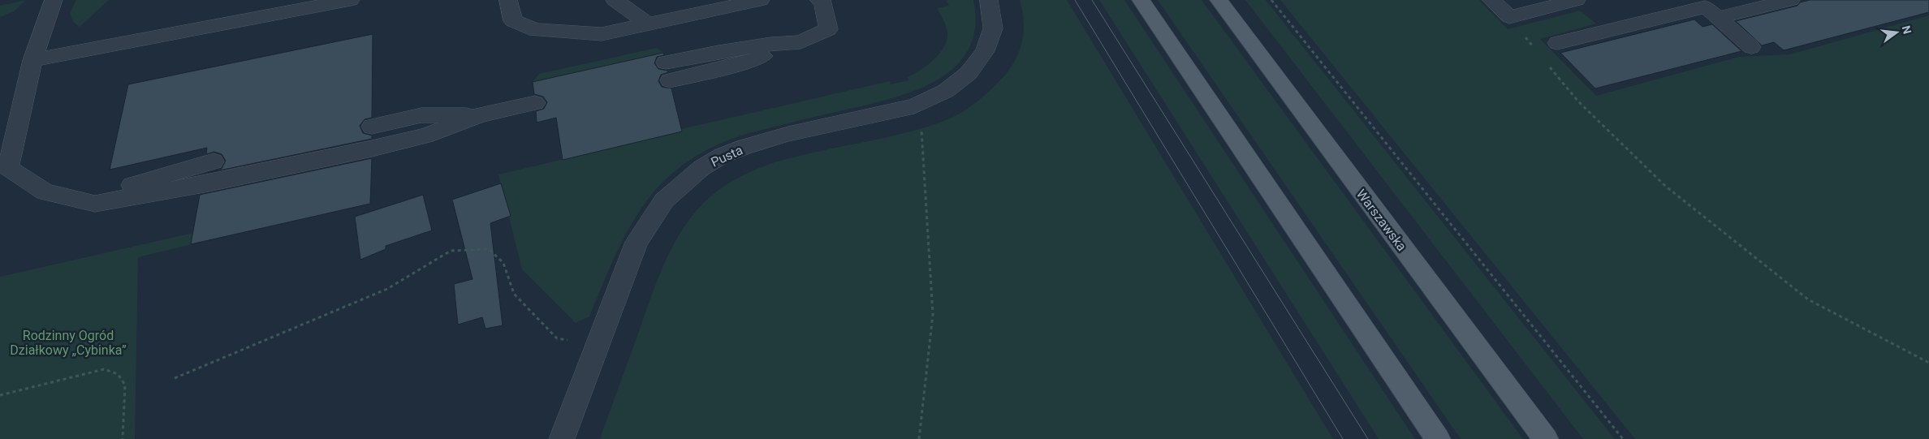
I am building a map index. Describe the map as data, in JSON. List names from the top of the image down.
{
  "streets": {
    "main road": ["Warszawska"],
    "street": ["Pusta"]
  },
  "parks": ["Rodzinny Ogród Działkowy „Cybinka”"],
  "north": "right"
}
